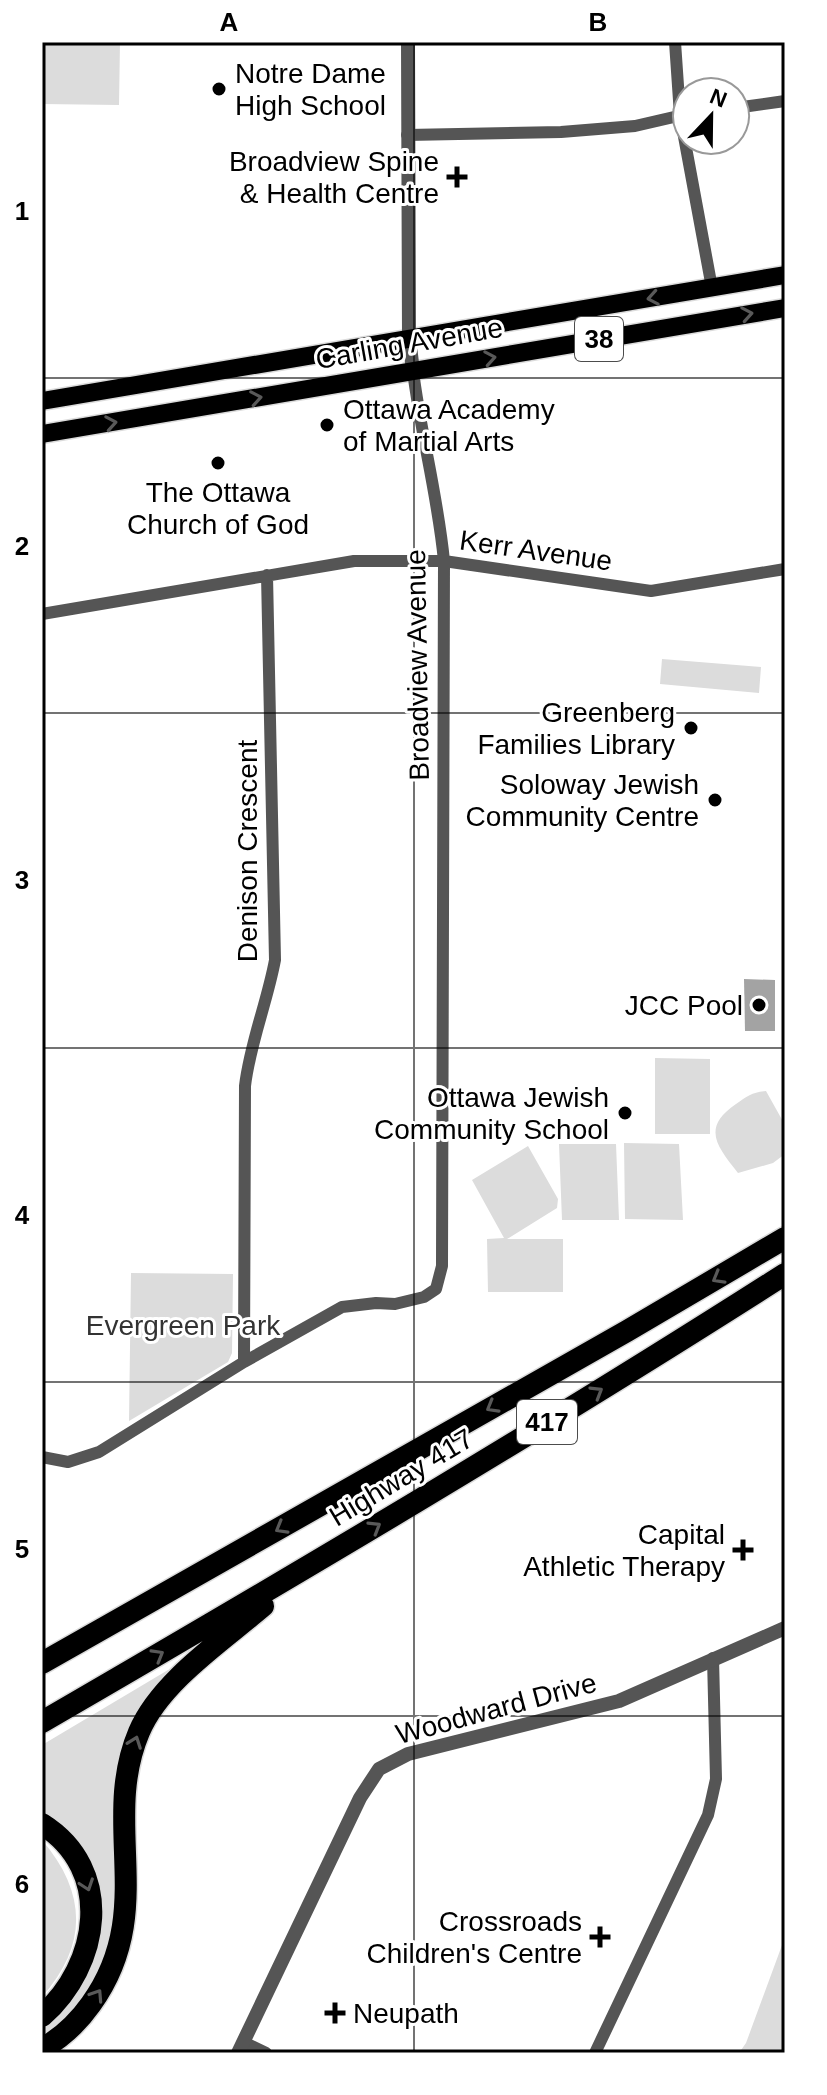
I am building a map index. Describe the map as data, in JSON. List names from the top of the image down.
{
  "streets": {
    "highway": ["417", "Highway 417"],
    "main road": ["38", "Carling Avenue"],
    "street": [
      "Kerr Avenue",
      "Broadview Avenue",
      "Denison Crescent",
      "Woodward Drive"
    ]
  },
  "crossings": [
    ["Carling Avenue", "Broadview Avenue"],
    ["Kerr Avenue", "Broadview Avenue"],
    ["Kerr Avenue", "Denison Crescent"],
    ["Broadview Avenue", "Denison Crescent"]
  ],
  "parks": ["Evergreen Park"],
  "places": {
    "other": [
      "Notre Dame High School",
      "Ottawa Academy of Martial Arts",
      "The Ottawa Church of God",
      "Greenberg Families Library",
      "Soloway Jewish Community Centre",
      "JCC Pool",
      "Ottawa Jewish Community School"
    ],
    "health": [
      "Broadview Spine & Health Centre",
      "Capital Athletic Therapy",
      "Crossroads Children's Centre",
      "Neupath"
    ]
  },
  "north": "top",
  "grid": {
    "columns": ["A", "B"],
    "rows": [
      "1",
      "2",
      "3",
      "4",
      "5",
      "6"
    ]
  }
}
